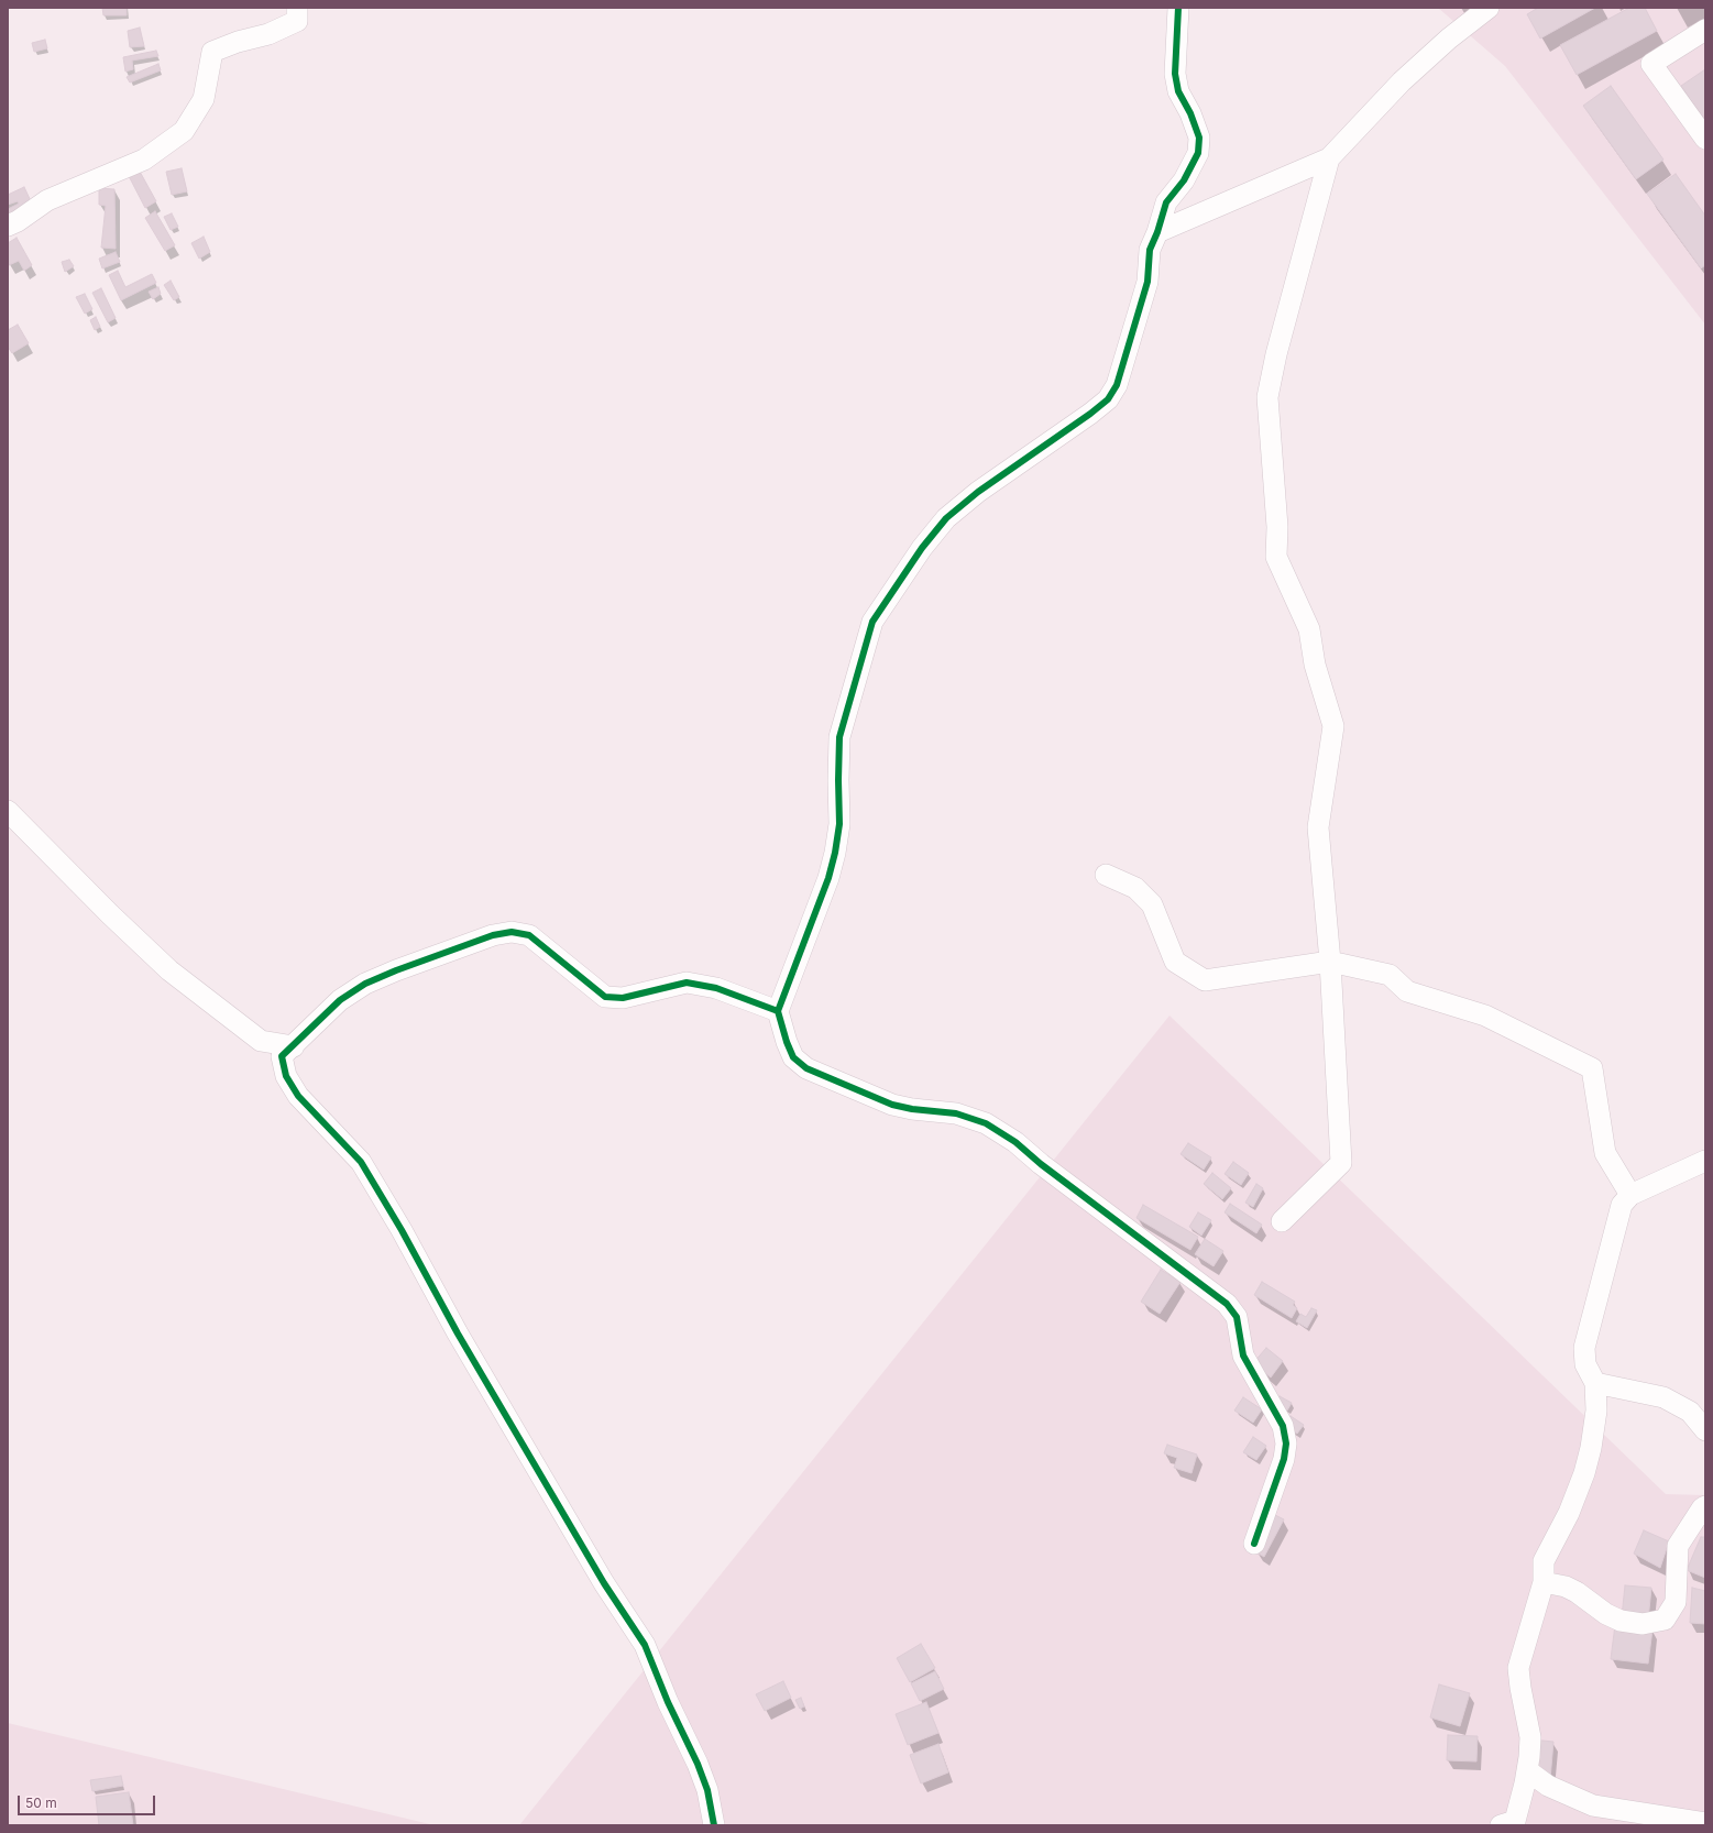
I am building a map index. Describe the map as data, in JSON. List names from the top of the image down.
{
  "scale_bar": "50 m"
}
